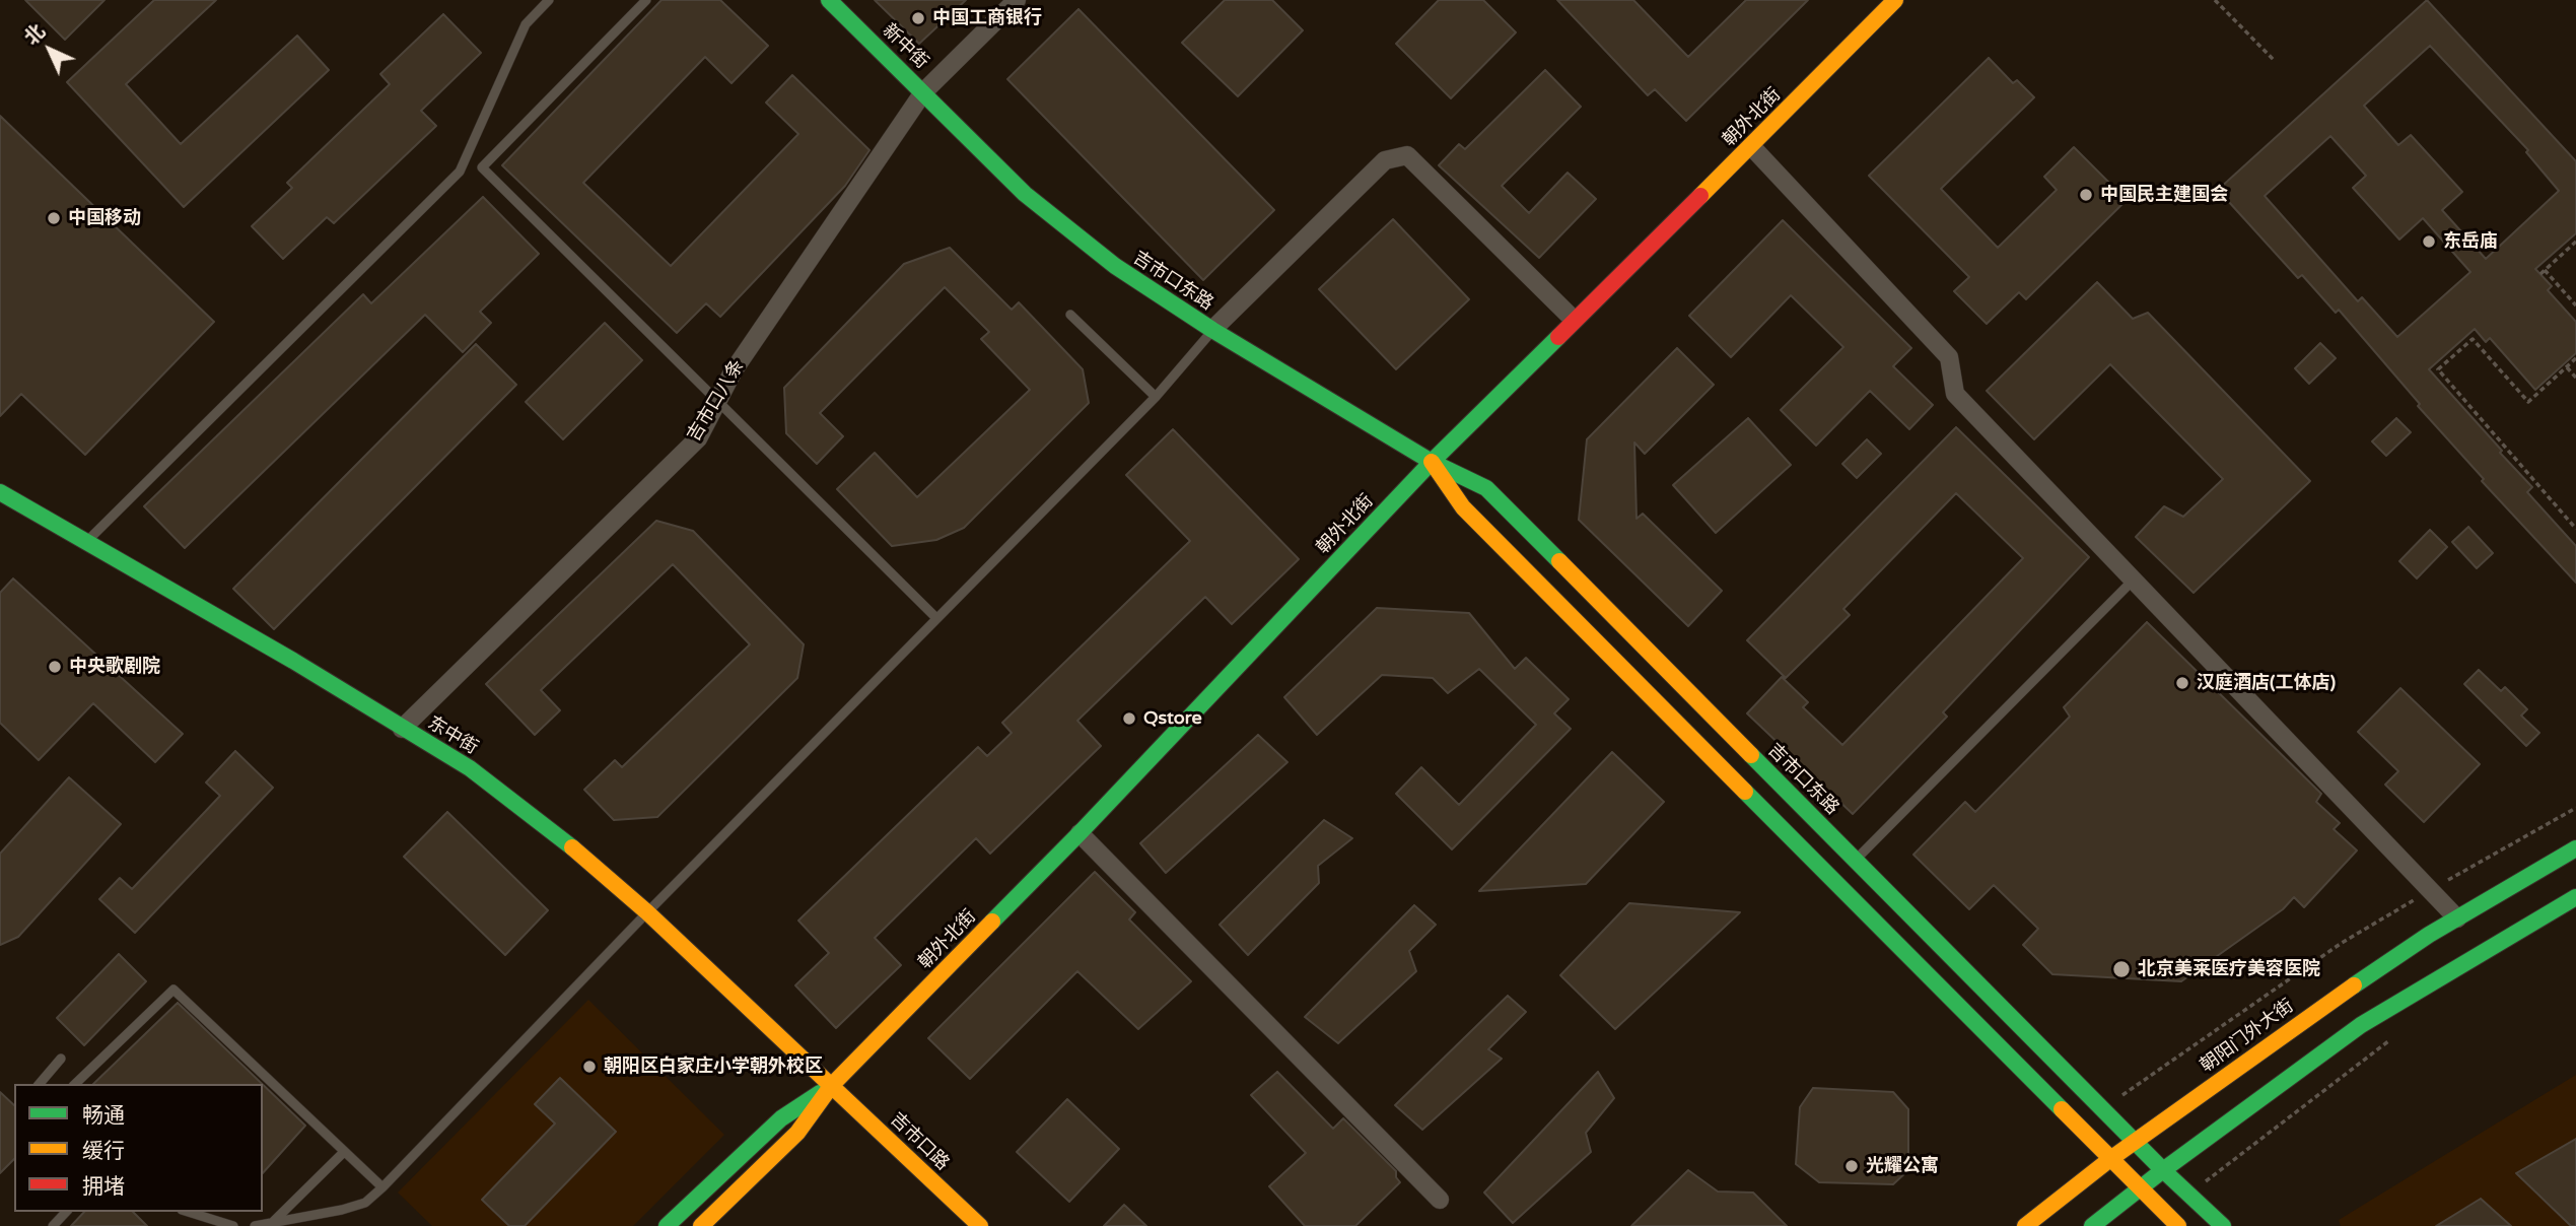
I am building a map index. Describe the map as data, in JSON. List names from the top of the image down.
{
  "streets": {
    "main road": [
      "新中街",
      "朝外北街",
      "吉市口东路",
      "东中街",
      "朝阳门外大街",
      "吉市口路"
    ],
    "street": ["吉市口八条"]
  },
  "crossings": [
    ["新中街", "吉市口东路"],
    ["新中街", "吉市口八条"],
    ["朝外北街", "吉市口东路"],
    ["朝外北街", "东中街"],
    ["朝外北街", "吉市口路"],
    ["吉市口东路", "吉市口八条"],
    ["吉市口东路", "朝阳门外大街"],
    ["吉市口八条", "东中街"],
    ["东中街", "吉市口路"]
  ],
  "places": [
    "中国工商银行",
    "中国民主建国会",
    "中国移动",
    "东岳庙",
    "中央歌剧院",
    "汉庭酒店(工体店)",
    "Qstore",
    "北京美莱医疗美容医院",
    "朝阳区白家庄小学朝外校区",
    "光耀公寓"
  ],
  "legend": ["畅通", "缓行", "拥堵"],
  "north": "top left"
}
